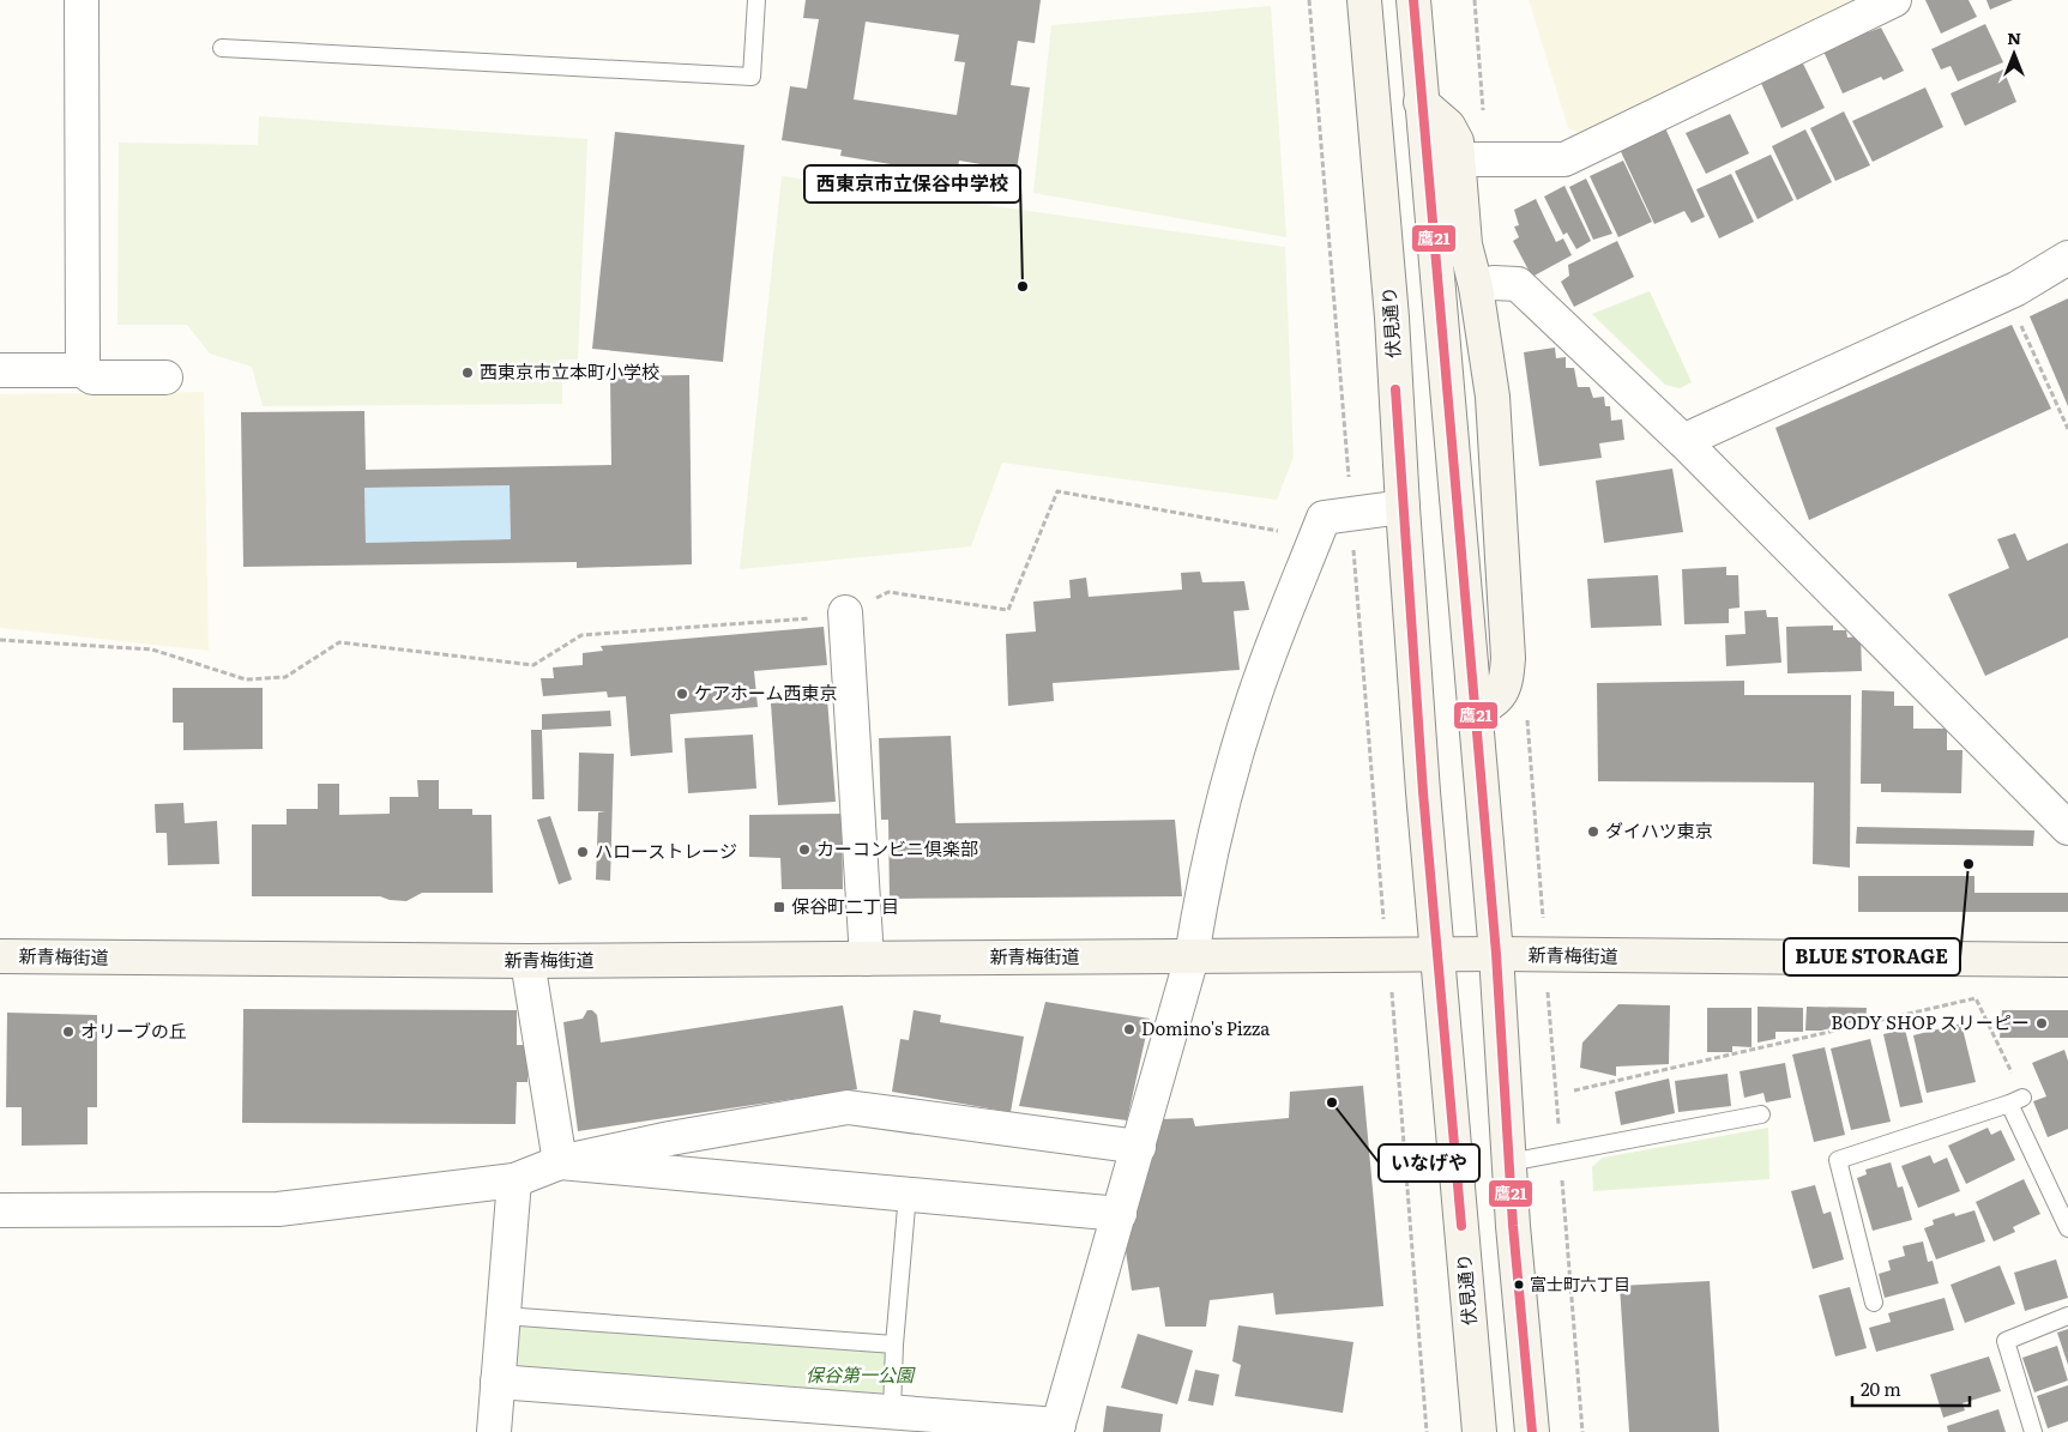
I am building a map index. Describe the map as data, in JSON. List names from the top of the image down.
{
  "streets": {
    "main road": ["伏見通り", "新青梅街道"]
  },
  "crossings": [
    ["伏見通り", "新青梅街道"]
  ],
  "parks": ["保谷第一公園"],
  "places": {
    "other": [
      "西東京市立保谷中学校",
      "西東京市立本町小学校",
      "ケアホーム西東京",
      "ダイハツ東京",
      "カーコンビニ倶楽部",
      "ハローストレージ",
      "BLUE STORAGE",
      "BODY SHOP スリーピー",
      "Domino's Pizza",
      "オリーブの丘",
      "いなげや",
      "富士町六丁目"
    ],
    "transit": ["保谷町二丁目"]
  },
  "lines": ["transit line 鷹21"],
  "scale_bar": "20 m",
  "north": "top"
}
